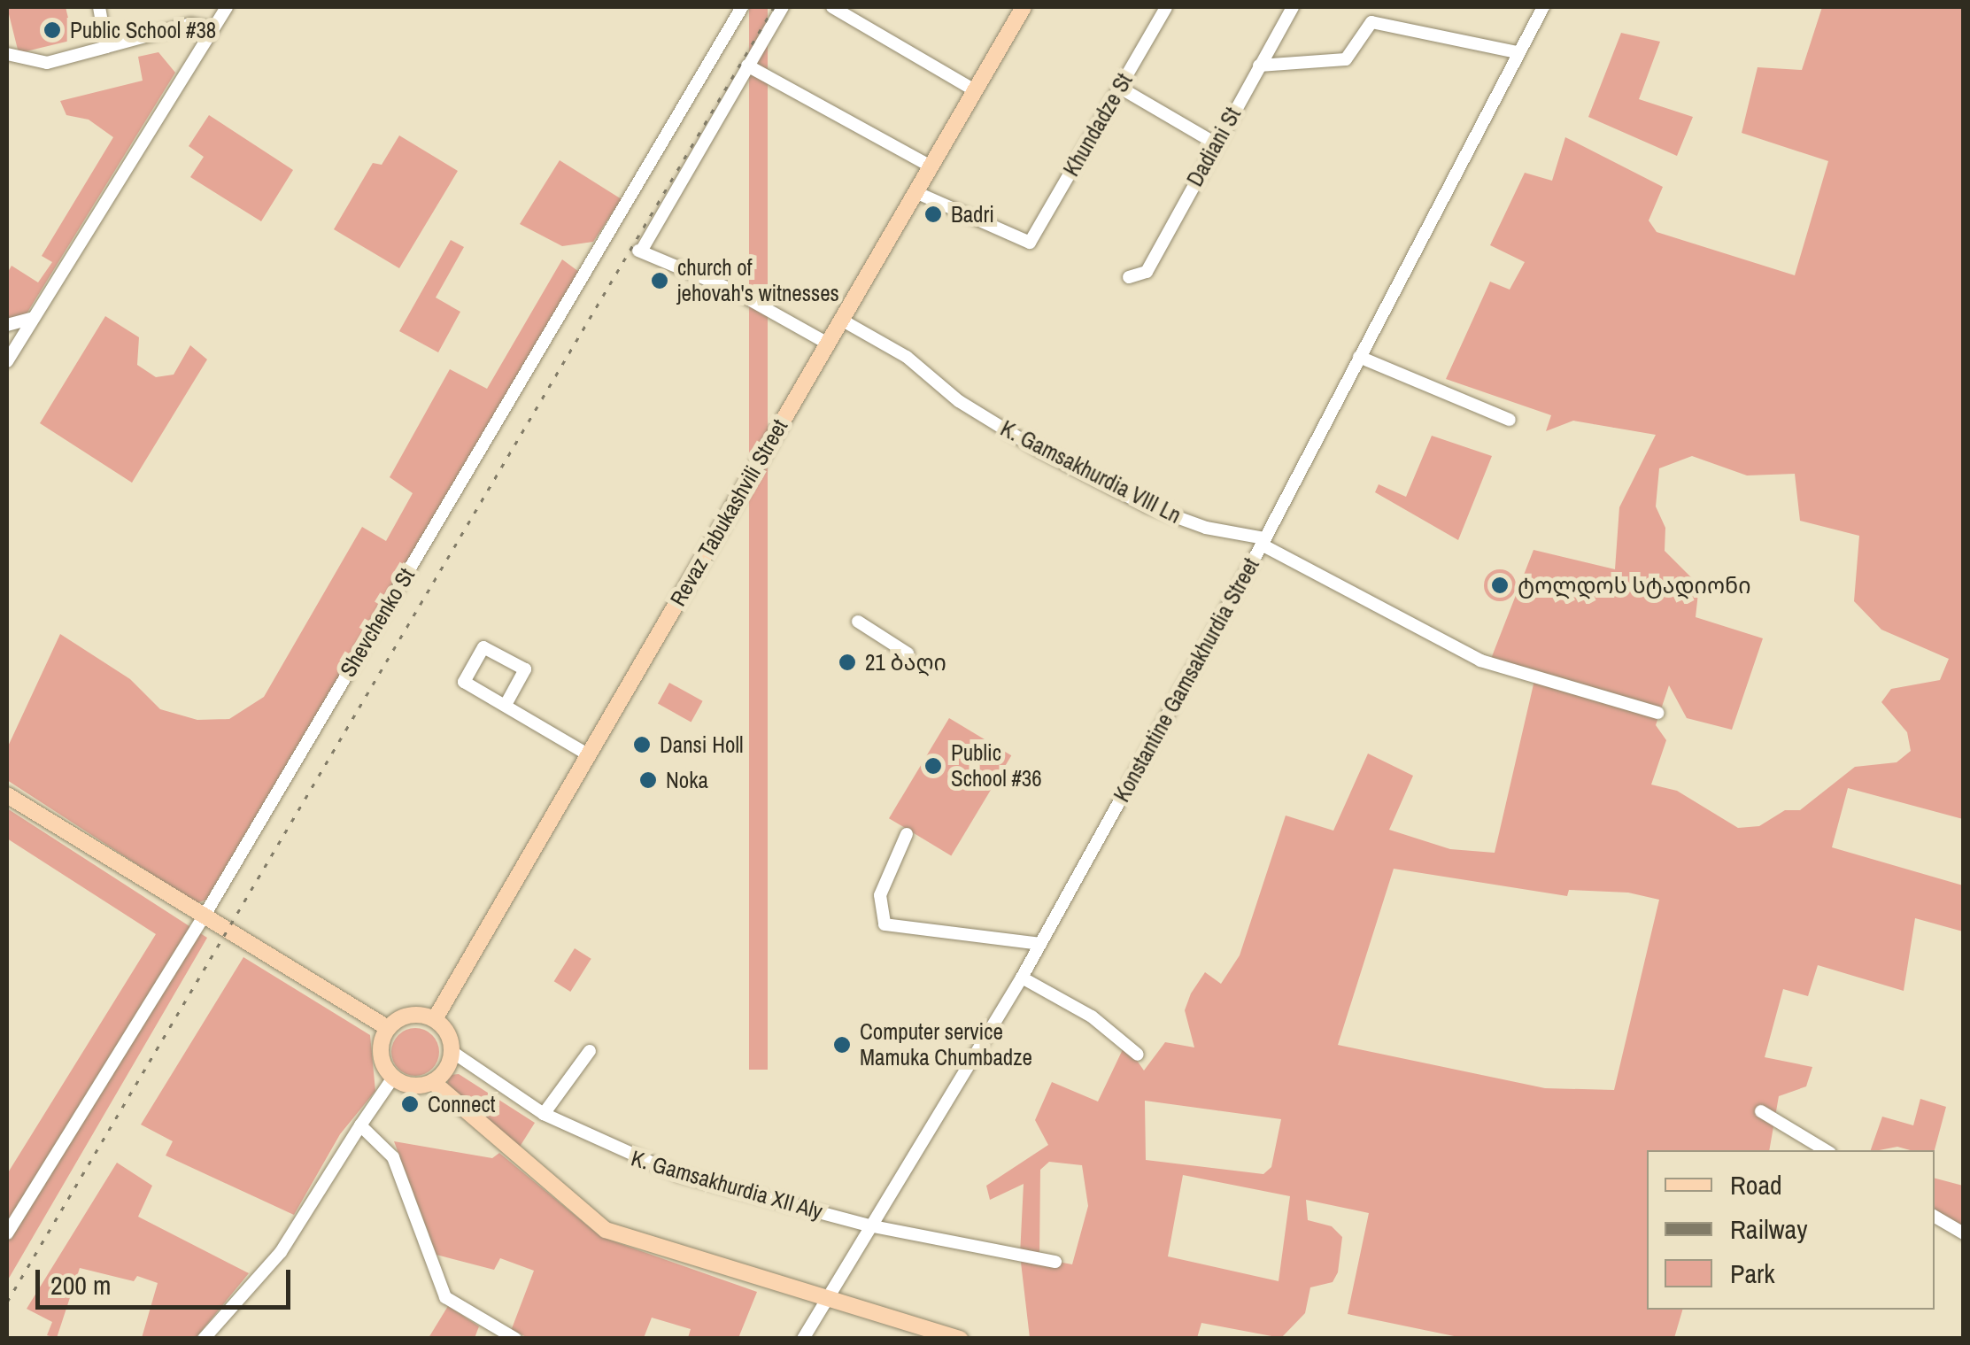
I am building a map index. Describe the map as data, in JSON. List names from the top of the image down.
{
  "streets": {
    "main road": ["Revaz Tabukashvili Street"],
    "street": [
      "Khundadze St",
      "Dadiani St",
      "K. Gamsakhurdia VIII Ln",
      "Shevchenko St",
      "Konstantine Gamsakhurdia Street",
      "K. Gamsakhurdia XII Aly"
    ]
  },
  "crossings": [
    ["Khundadze St", "Revaz Tabukashvili Street"],
    ["K. Gamsakhurdia VIII Ln", "Revaz Tabukashvili Street"],
    ["K. Gamsakhurdia VIII Ln", "Konstantine Gamsakhurdia Street"],
    ["Revaz Tabukashvili Street", "K. Gamsakhurdia XII Aly"],
    ["Konstantine Gamsakhurdia Street", "K. Gamsakhurdia XII Aly"]
  ],
  "places": [
    "Public School #38",
    "Badri",
    "church of jehovah's witnesses",
    "ტოლდოს სტადიონი",
    "21 ბაღი",
    "Dansi Holl",
    "Public School #36",
    "Noka",
    "Computer service Mamuka Chumbadze",
    "Connect"
  ],
  "legend": ["Road", "Railway", "Park"],
  "scale_bar": "200 m"
}
